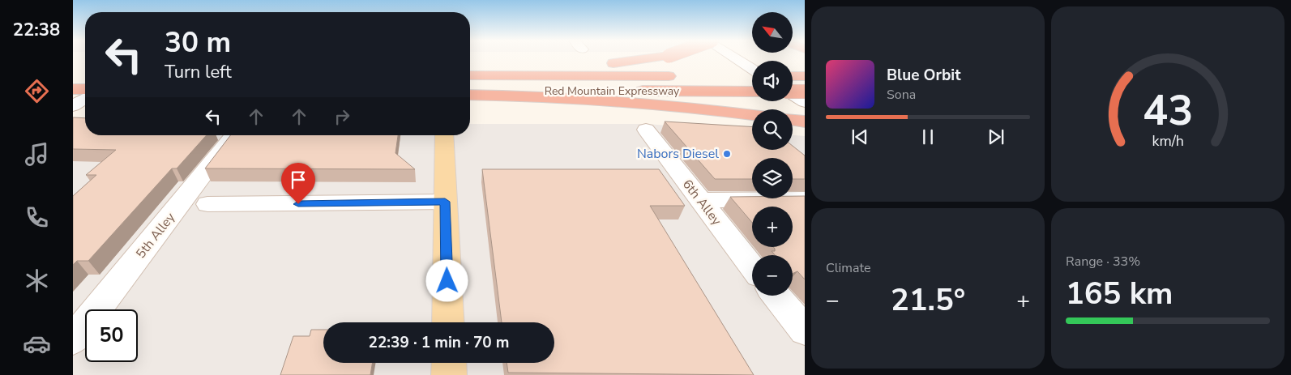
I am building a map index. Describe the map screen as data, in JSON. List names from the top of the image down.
{
  "streets": {
    "highway": ["Red Mountain Expressway"],
    "street": ["6th Alley", "5th Alley"]
  },
  "places": ["Nabors Diesel"],
  "north": "top left",
  "page": {
    "tabs": "22:38",
    "map_buttons": ["+", "−"],
    "turn": ["30 m", "Turn left"],
    "song": ["Blue Orbit", "Sona"],
    "tile": [
      "Climate",
      ["Range · 33%", "165 km"]
    ],
    "heat": ["−", "21.5°", "+"],
    "limit": "50",
    "trip": "22:39 · 1 min · 70 m",
    "gauge": ["43", "km/h"]
  }
}
